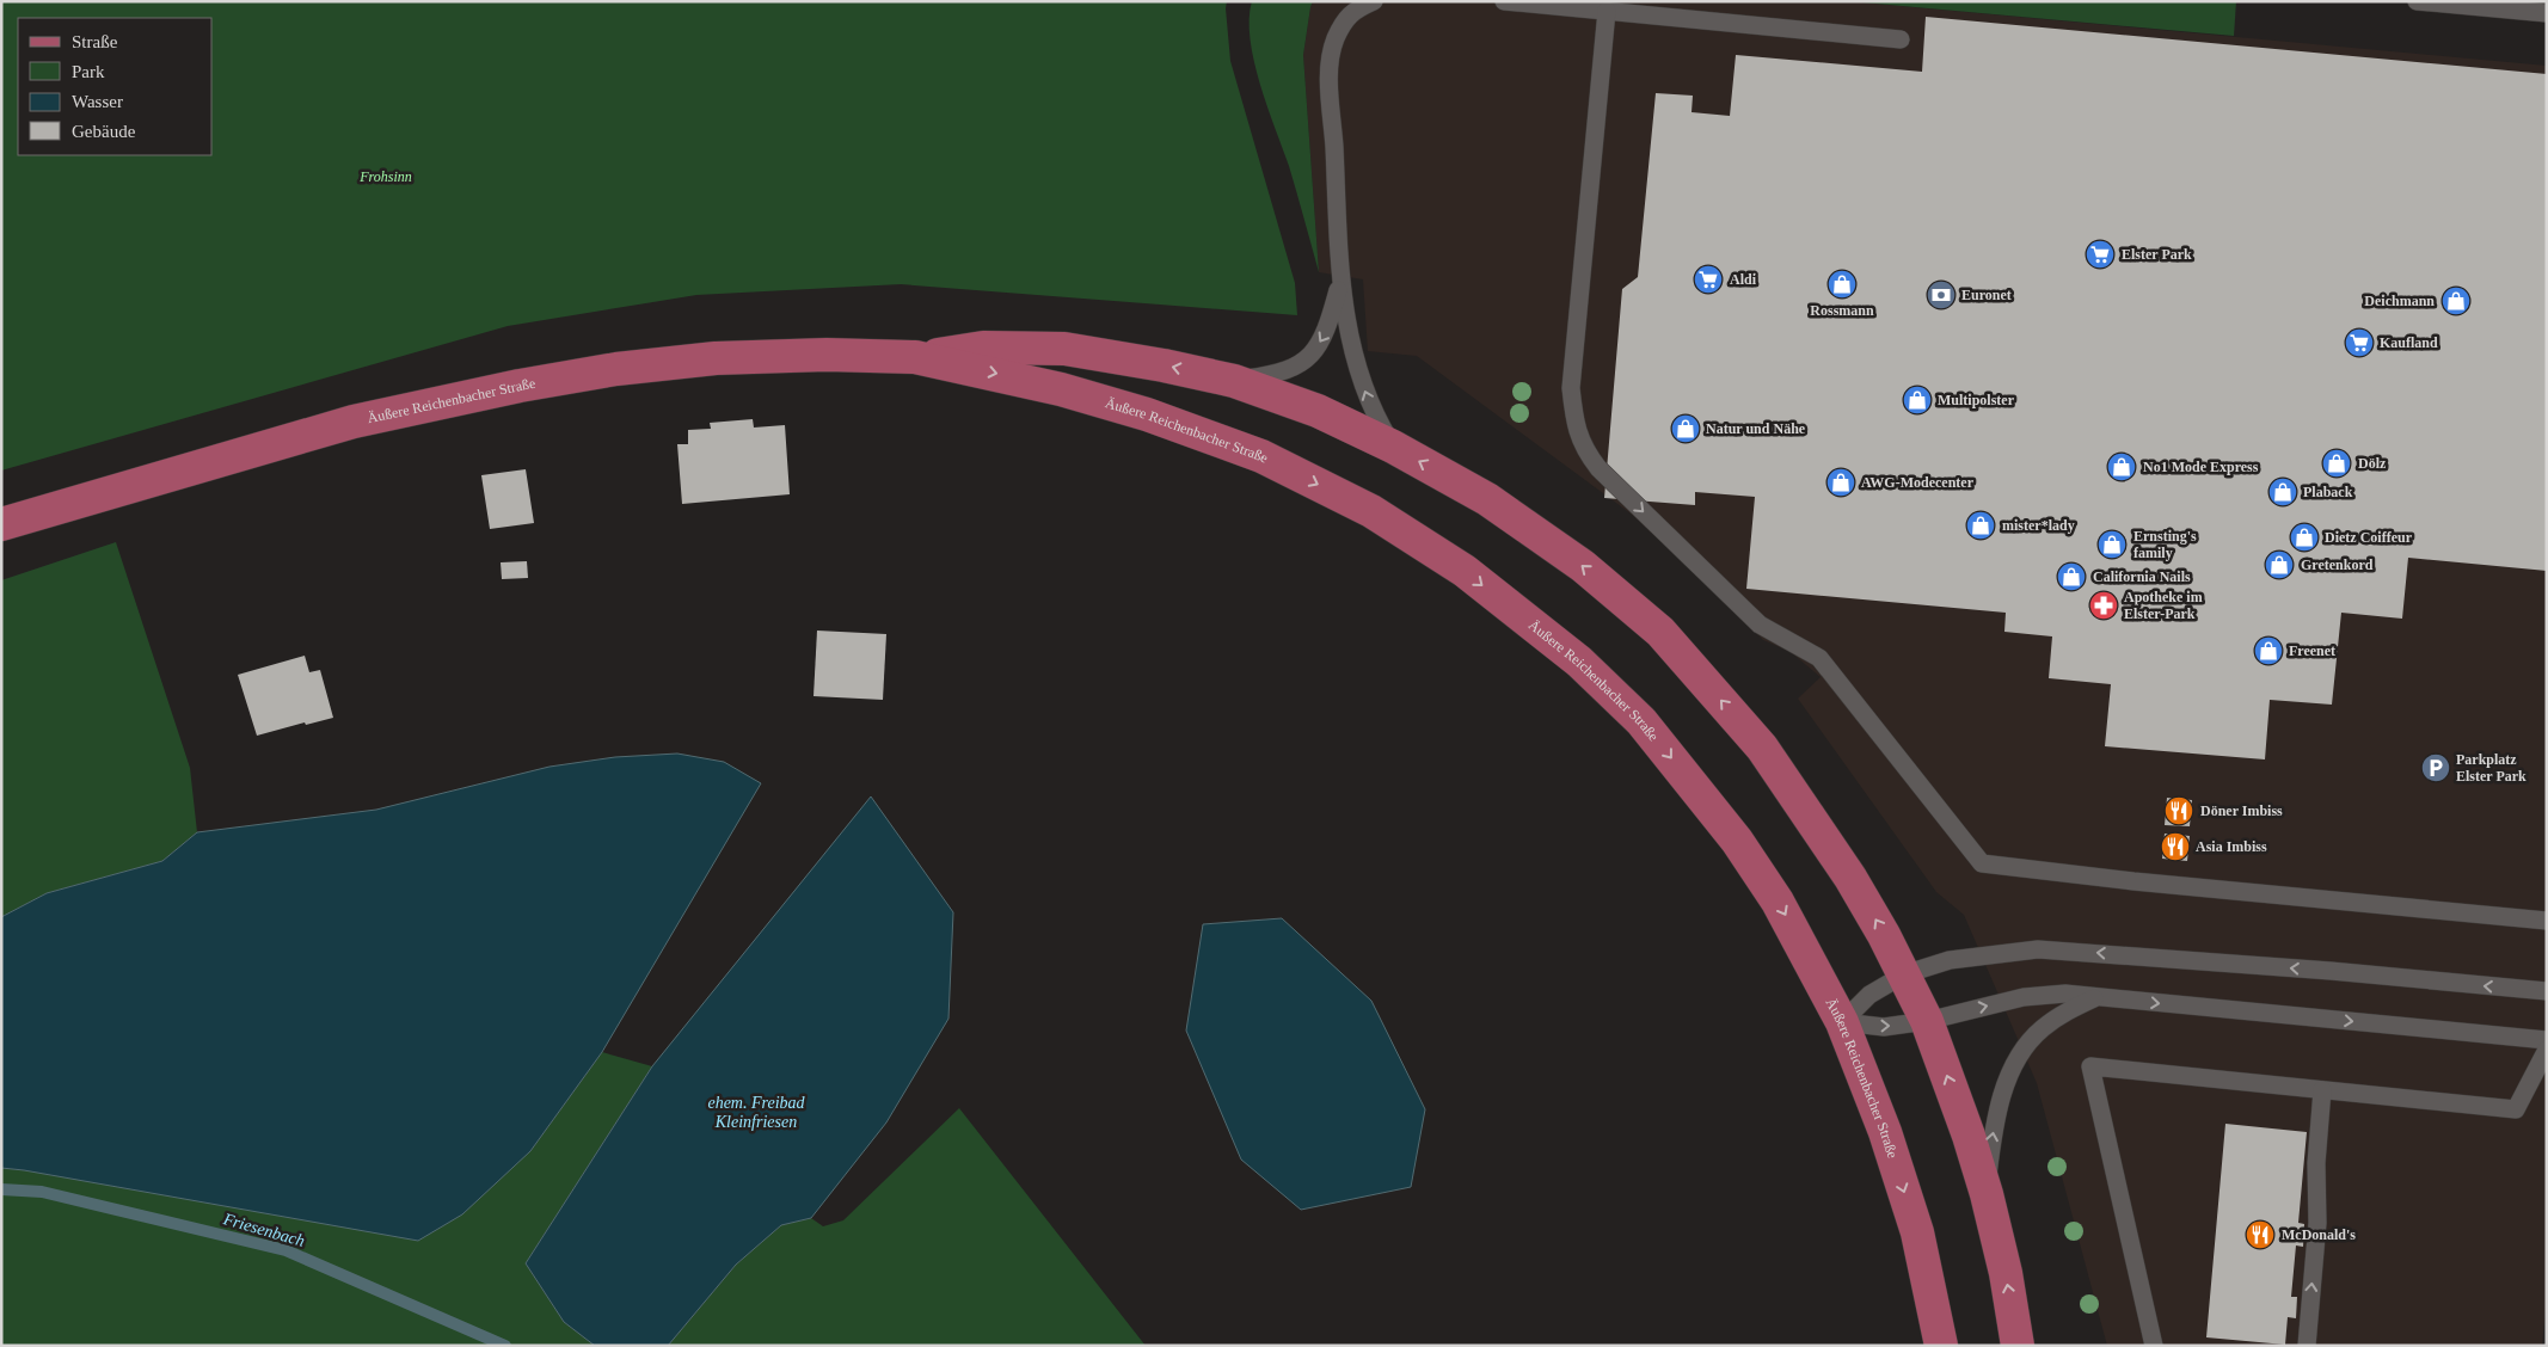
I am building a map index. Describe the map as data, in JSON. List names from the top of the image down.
{
  "streets": {
    "main road": ["Äußere Reichenbacher Straße"]
  },
  "water": ["ehem. Freibad Kleinfriesen", "Friesenbach"],
  "parks": ["Frohsinn"],
  "places": {
    "supermarket": ["Elster Park", "Aldi", "Kaufland"],
    "shop": [
      "Rossmann",
      "Deichmann",
      "Multipolster",
      "Natur und Nähe",
      "Dölz",
      "No1 Mode Express",
      "AWG-Modecenter",
      "Plaback",
      "mister*lady",
      "Dietz Coiffeur",
      "Ernsting's family",
      "Gretenkord",
      "California Nails",
      "Freenet"
    ],
    "bank": ["Euronet"],
    "pharmacy": ["Apotheke im Elster-Park"],
    "parking": ["Parkplatz Elster Park"],
    "restaurant": ["Döner Imbiss", "Asia Imbiss", "McDonald's"]
  },
  "legend": [
    "Straße",
    "Park",
    "Wasser",
    "Gebäude"
  ]
}
